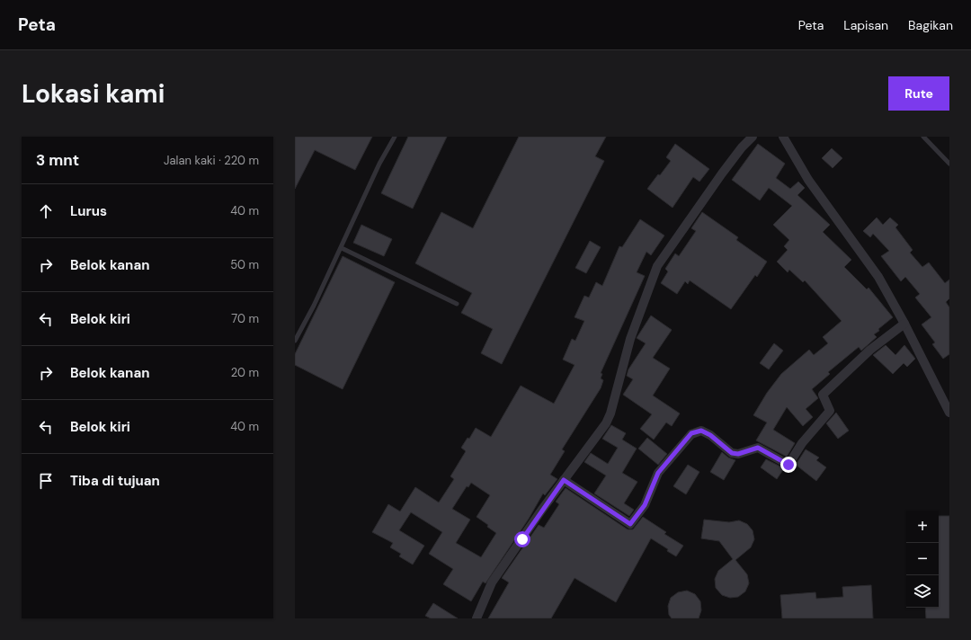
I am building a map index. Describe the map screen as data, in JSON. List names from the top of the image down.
{
  "page": {
    "header": "Peta",
    "nav": ["Peta", "Lapisan", "Bagikan"],
    "buttons": "Rute",
    "title": "Lokasi kami",
    "heading": ["3 mnt", "Jalan kaki · 220 m"],
    "list": [
      ["Lurus", "40 m"],
      ["Belok kanan", "50 m"],
      ["Belok kiri", "70 m"],
      ["Belok kanan", "20 m"],
      ["Belok kiri", "40 m"],
      "Tiba di tujuan"
    ],
    "map_buttons": ["+", "−"]
  }
}
